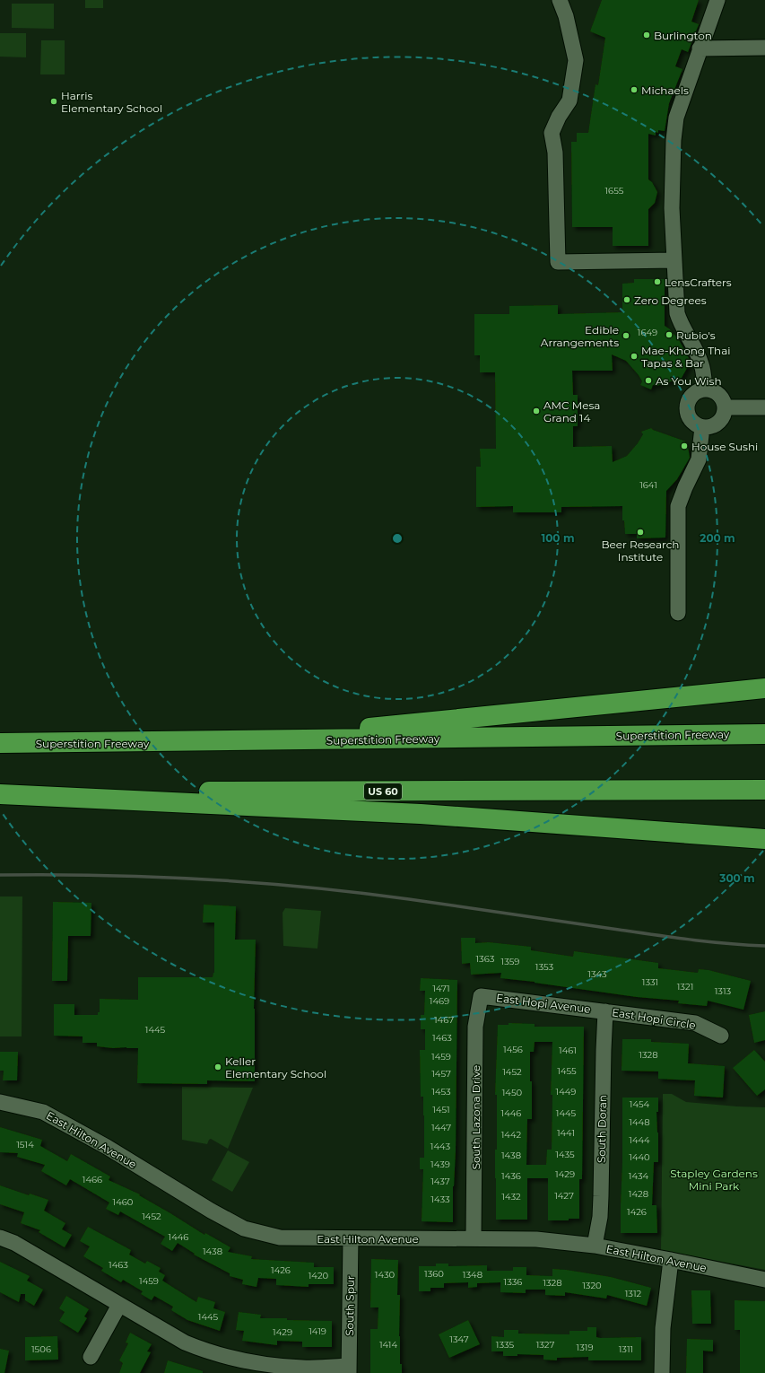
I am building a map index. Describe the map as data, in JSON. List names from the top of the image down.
{
  "streets": {
    "highway": ["Superstition Freeway", "US 60"],
    "street": [
      "East Hopi Avenue",
      "East Hopi Circle",
      "South Lazona Drive",
      "South Doran",
      "East Hilton Avenue",
      "South Spur"
    ]
  },
  "crossings": [
    ["East Hopi Avenue", "East Hopi Circle"],
    ["East Hopi Avenue", "South Lazona Drive"],
    ["East Hopi Avenue", "South Doran"],
    ["East Hopi Circle", "South Doran"],
    ["South Lazona Drive", "East Hilton Avenue"],
    ["South Doran", "East Hilton Avenue"],
    ["East Hilton Avenue", "South Spur"]
  ],
  "parks": ["Stapley Gardens Mini Park"],
  "places": [
    "Burlington",
    "Michaels",
    "Harris Elementary School",
    "LensCrafters",
    "Zero Degrees",
    "Rubio's",
    "Edible Arrangements",
    "Mae-Khong Thai Tapas & Bar",
    "As You Wish",
    "AMC Mesa Grand 14",
    "House Sushi",
    "Beer Research Institute",
    "Keller Elementary School"
  ],
  "house_numbers": [
    "1655",
    "1649",
    "1641",
    "1363",
    "1359",
    "1353",
    "1343",
    "1331",
    "1321",
    "1471",
    "1313",
    "1469",
    "1467",
    "1445",
    "1463",
    "1456",
    "1461",
    "1328",
    "1459",
    "1455",
    "1452",
    "1457",
    "1453",
    "1449",
    "1450",
    "1454",
    "1451",
    "1446",
    "1445",
    "1448",
    "1447",
    "1441",
    "1442",
    "1444",
    "1514",
    "1443",
    "1435",
    "1438",
    "1440",
    "1439",
    "1429",
    "1436",
    "1434",
    "1466",
    "1437",
    "1428",
    "1427",
    "1432",
    "1433",
    "1460",
    "1426",
    "1452",
    "1446",
    "1438",
    "1463",
    "1426",
    "1360",
    "1430",
    "1348",
    "1420",
    "1459",
    "1336",
    "1328",
    "1320",
    "1312",
    "1445",
    "1419",
    "1429",
    "1347",
    "1414",
    "1335",
    "1327",
    "1319",
    "1506",
    "1311"
  ],
  "rings": ["100 m", "200 m", "300 m"]
}
